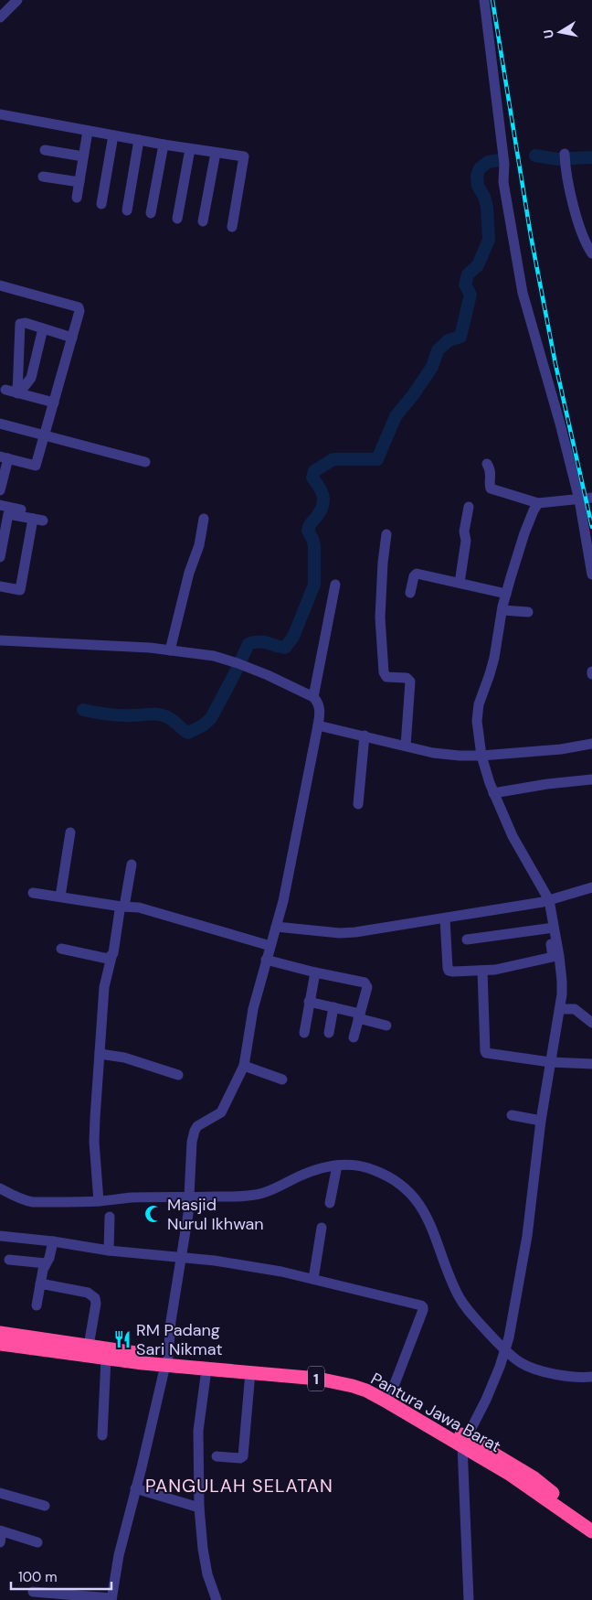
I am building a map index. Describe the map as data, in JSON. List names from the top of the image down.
{
  "streets": {
    "highway": ["1", "Pantura Jawa Barat"]
  },
  "crossings": [
    ["1", "Pantura Jawa Barat"]
  ],
  "districts": ["PANGULAH SELATAN"],
  "places": {
    "mosque": ["Masjid Nurul Ikhwan"],
    "restaurant": ["RM Padang Sari Nikmat"]
  },
  "scale_bar": "100 m",
  "north": "left"
}
